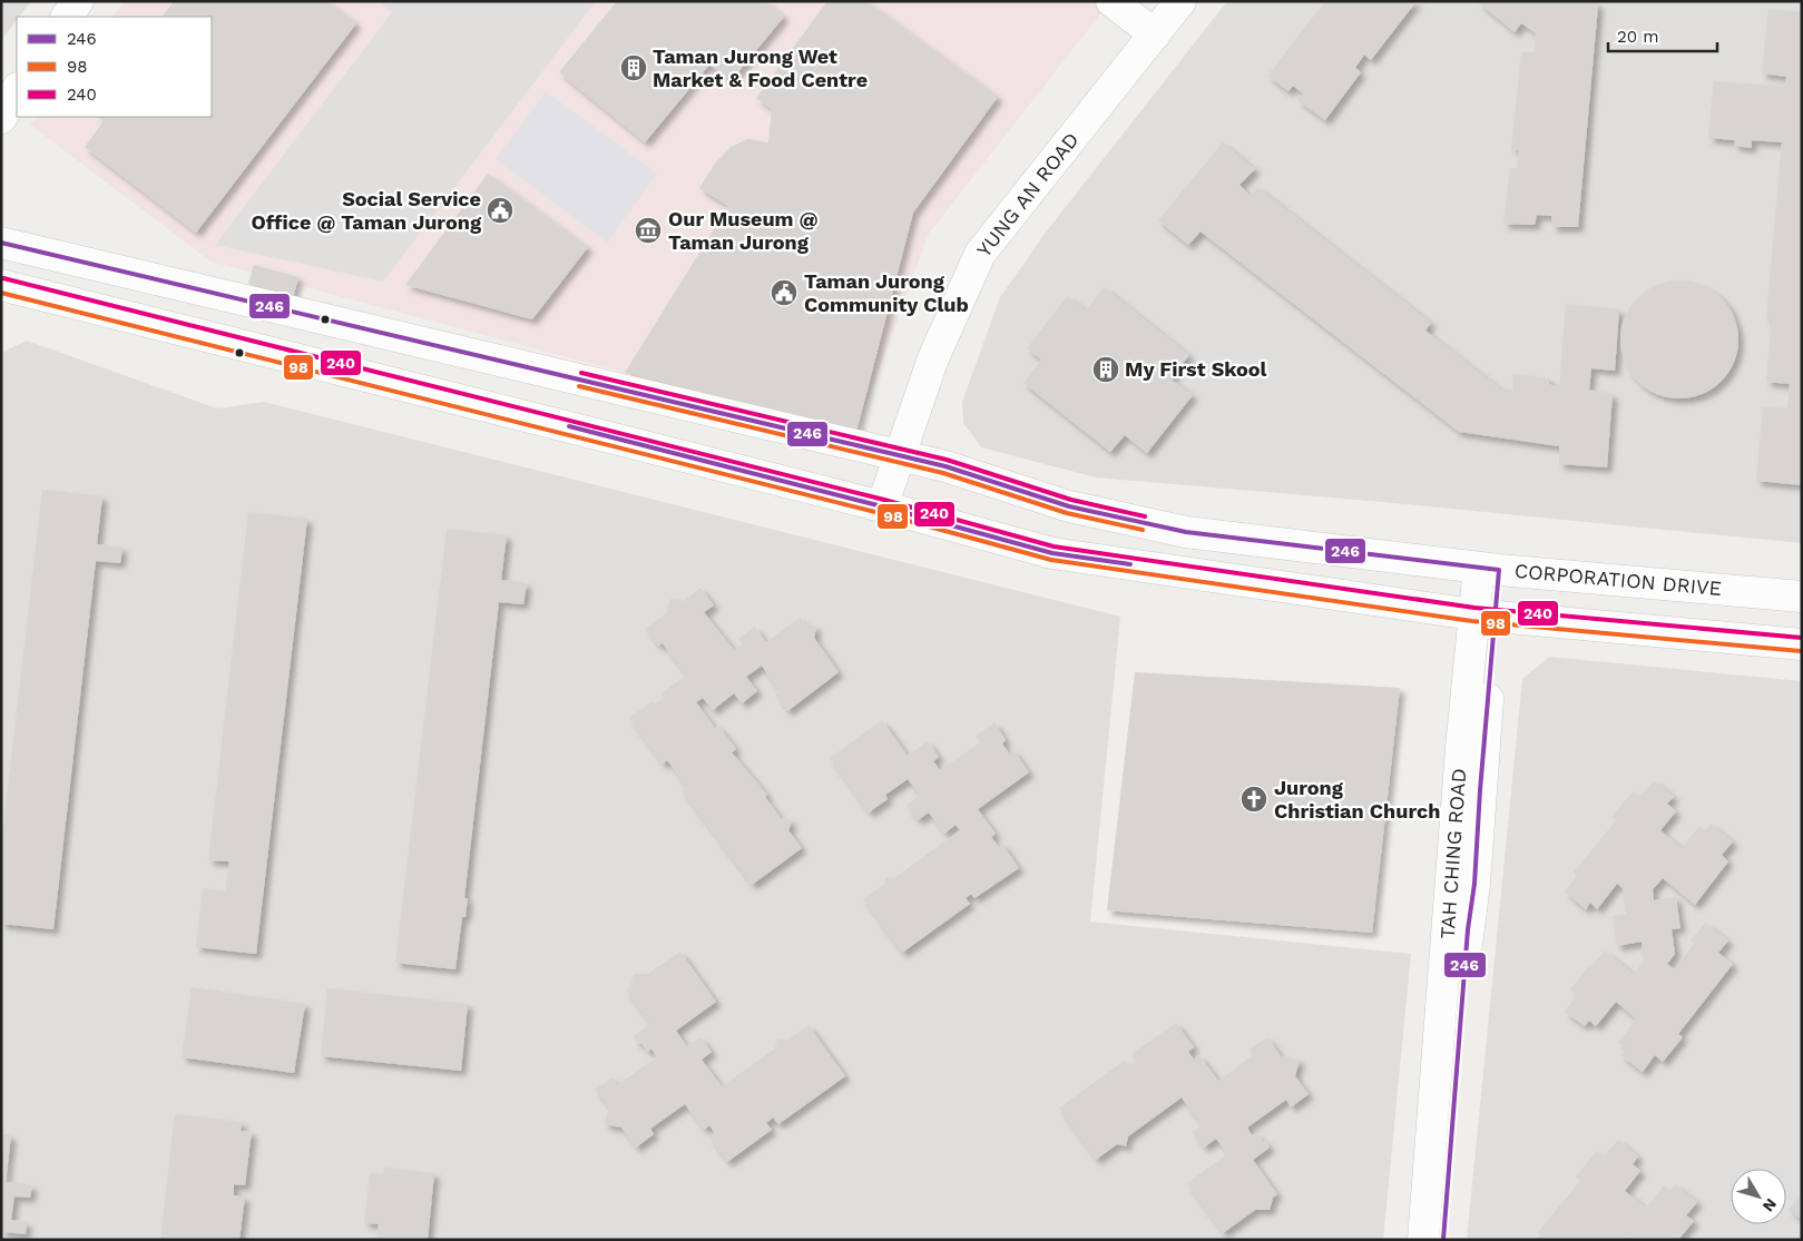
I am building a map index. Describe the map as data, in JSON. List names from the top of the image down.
{
  "streets": {
    "street": ["YUNG AN ROAD", "CORPORATION DRIVE", "TAH CHING ROAD"]
  },
  "crossings": [
    ["YUNG AN ROAD", "CORPORATION DRIVE"],
    ["CORPORATION DRIVE", "TAH CHING ROAD"]
  ],
  "places": {
    "building": ["Taman Jurong Wet Market & Food Centre", "My First Skool"],
    "public building": ["Social Service Office @ Taman Jurong", "Taman Jurong Community Club"],
    "museum": ["Our Museum @ Taman Jurong"],
    "church": ["Jurong Christian Church"]
  },
  "lines": ["transit line 246", "transit line 240", "transit line 98"],
  "legend": ["246", "98", "240"],
  "scale_bar": "20 m",
  "north": "bottom right"
}
